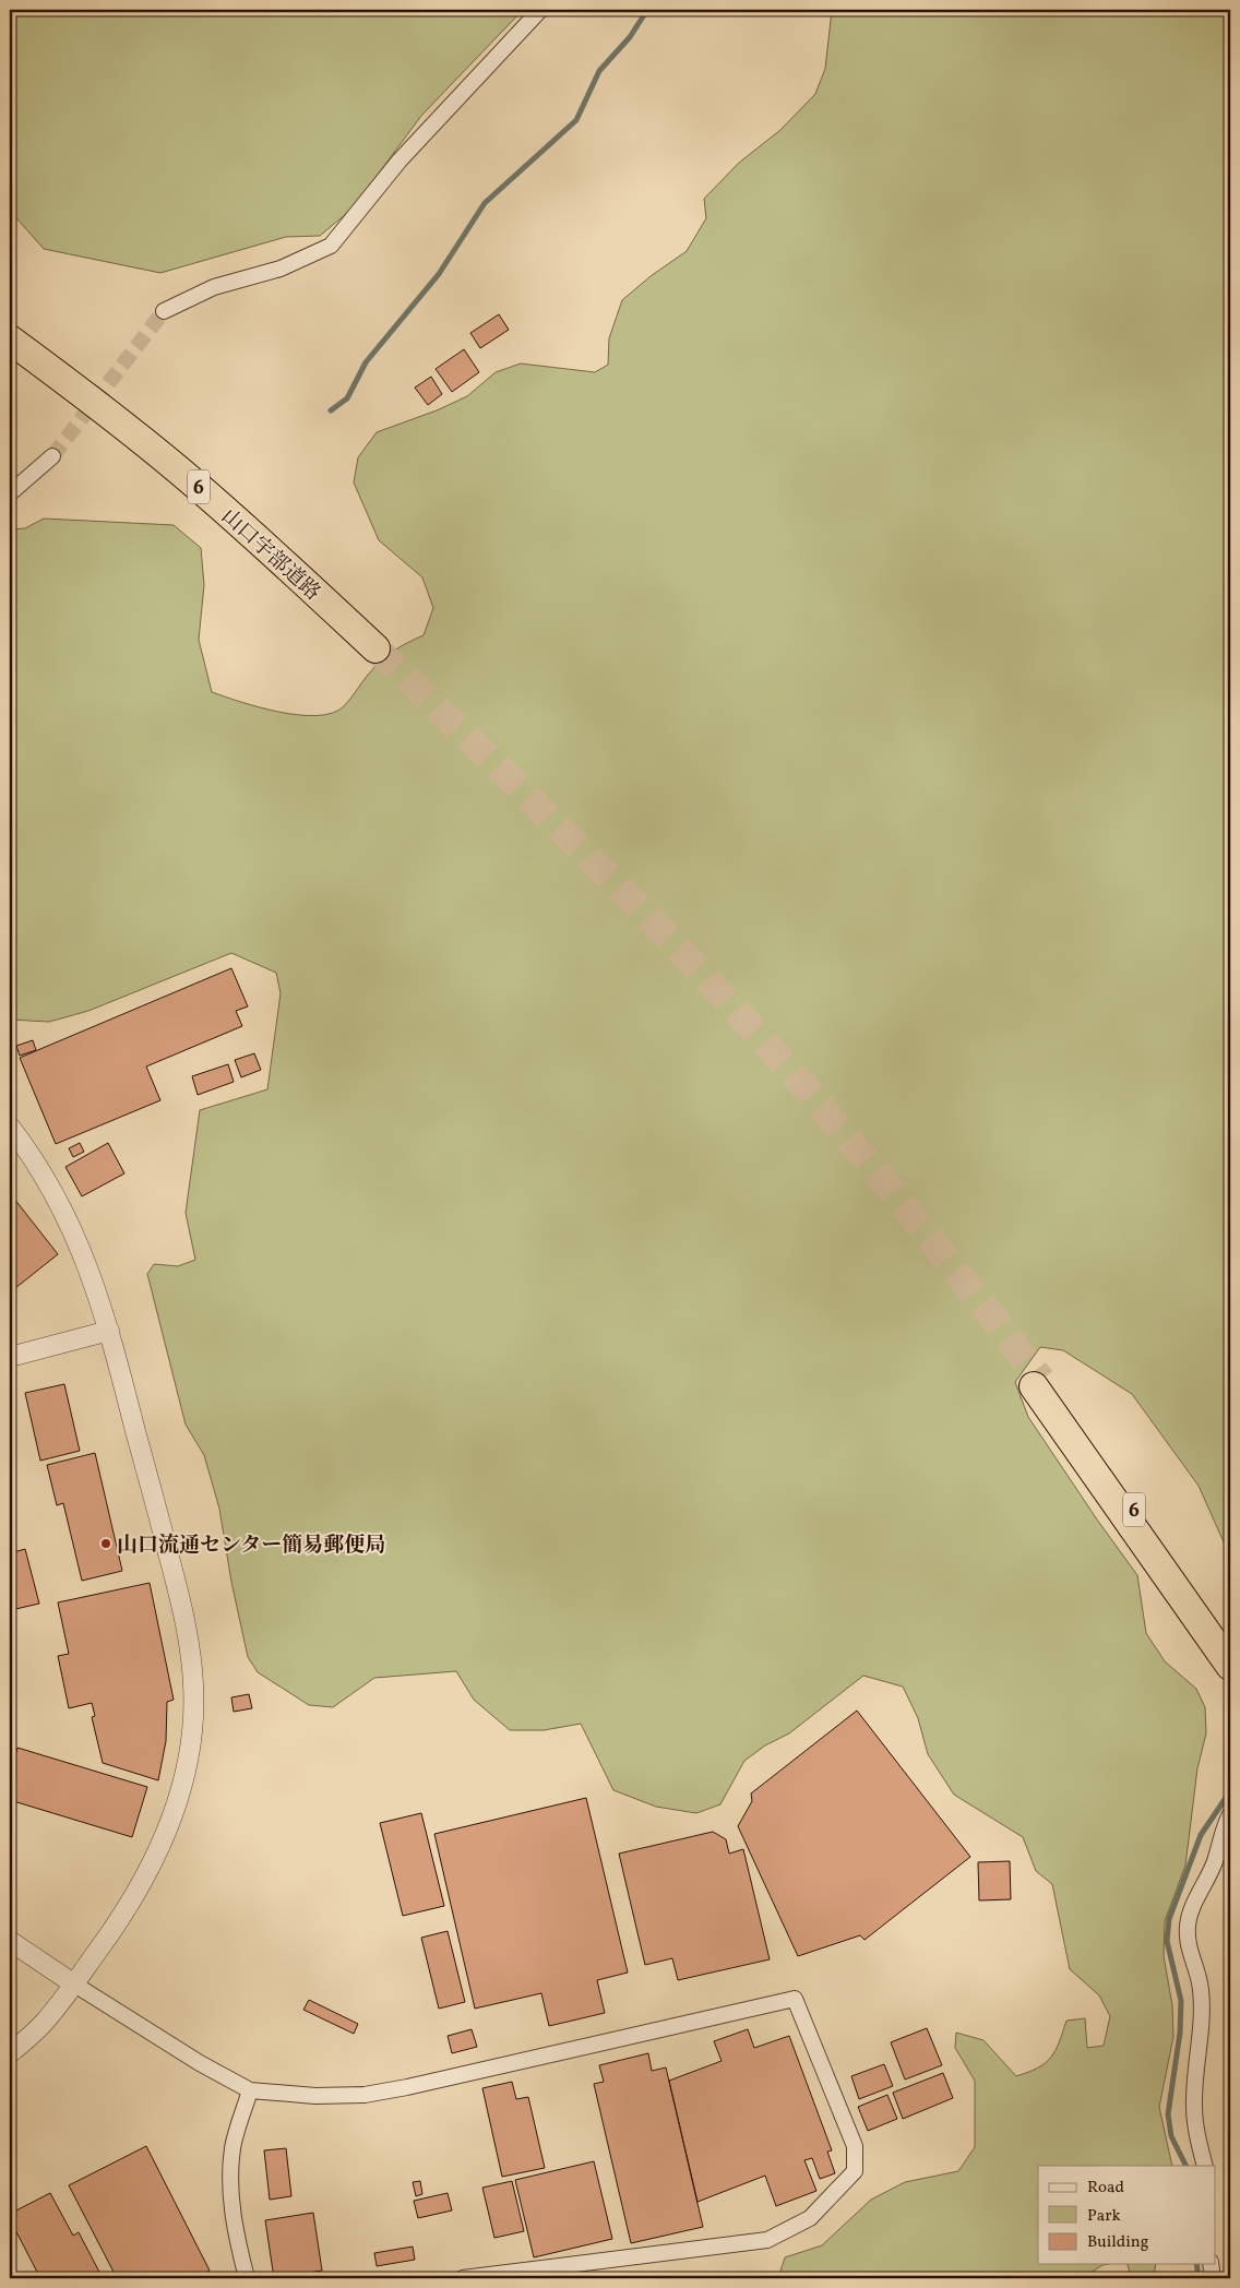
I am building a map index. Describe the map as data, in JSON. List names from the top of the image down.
{
  "streets": {
    "highway": ["6", "山口宇部道路"]
  },
  "places": ["山口流通センター簡易郵便局"],
  "legend": ["Road", "Park", "Building"]
}
